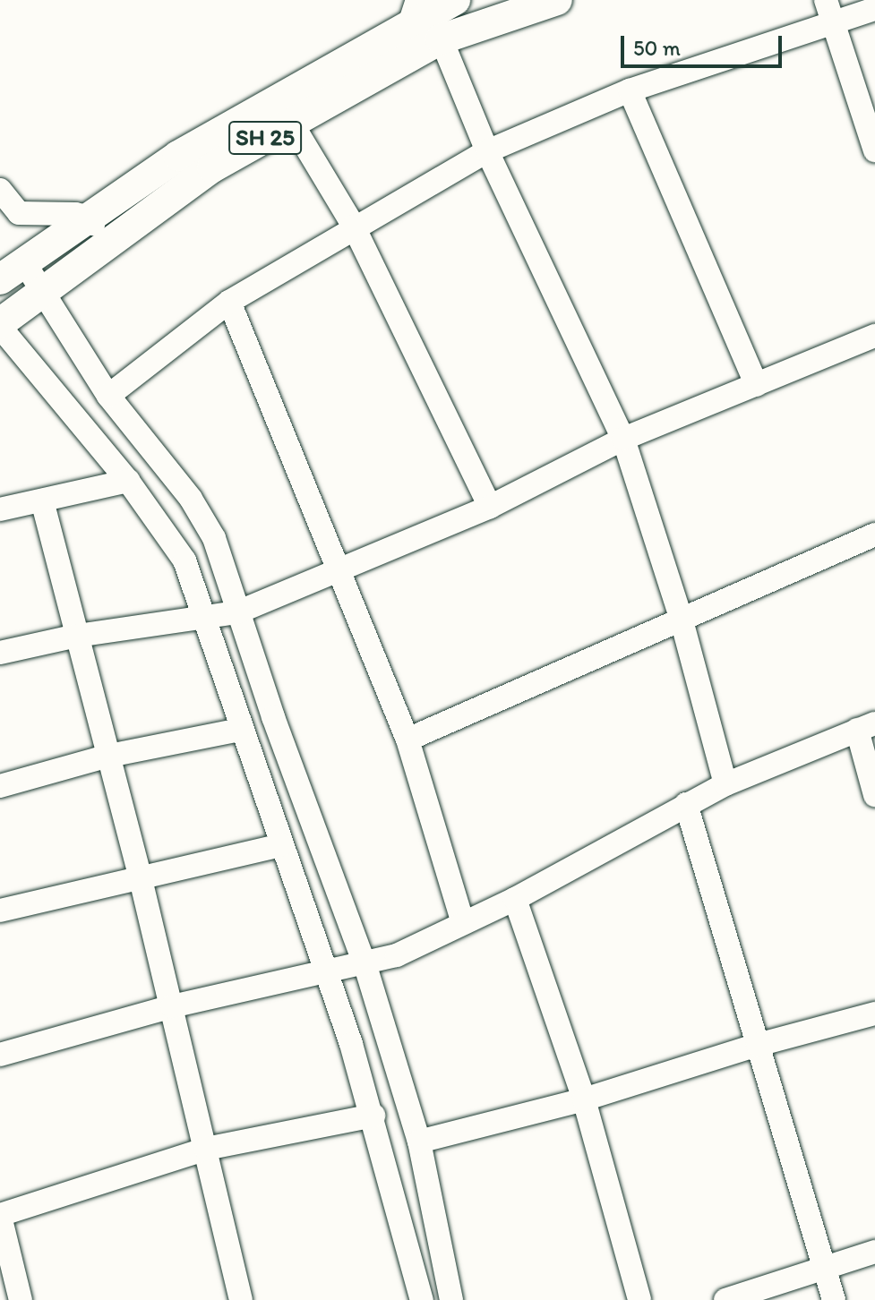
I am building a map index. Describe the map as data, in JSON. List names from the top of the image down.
{
  "streets": {
    "main road": ["SH 25"]
  },
  "scale_bar": "50 m"
}
